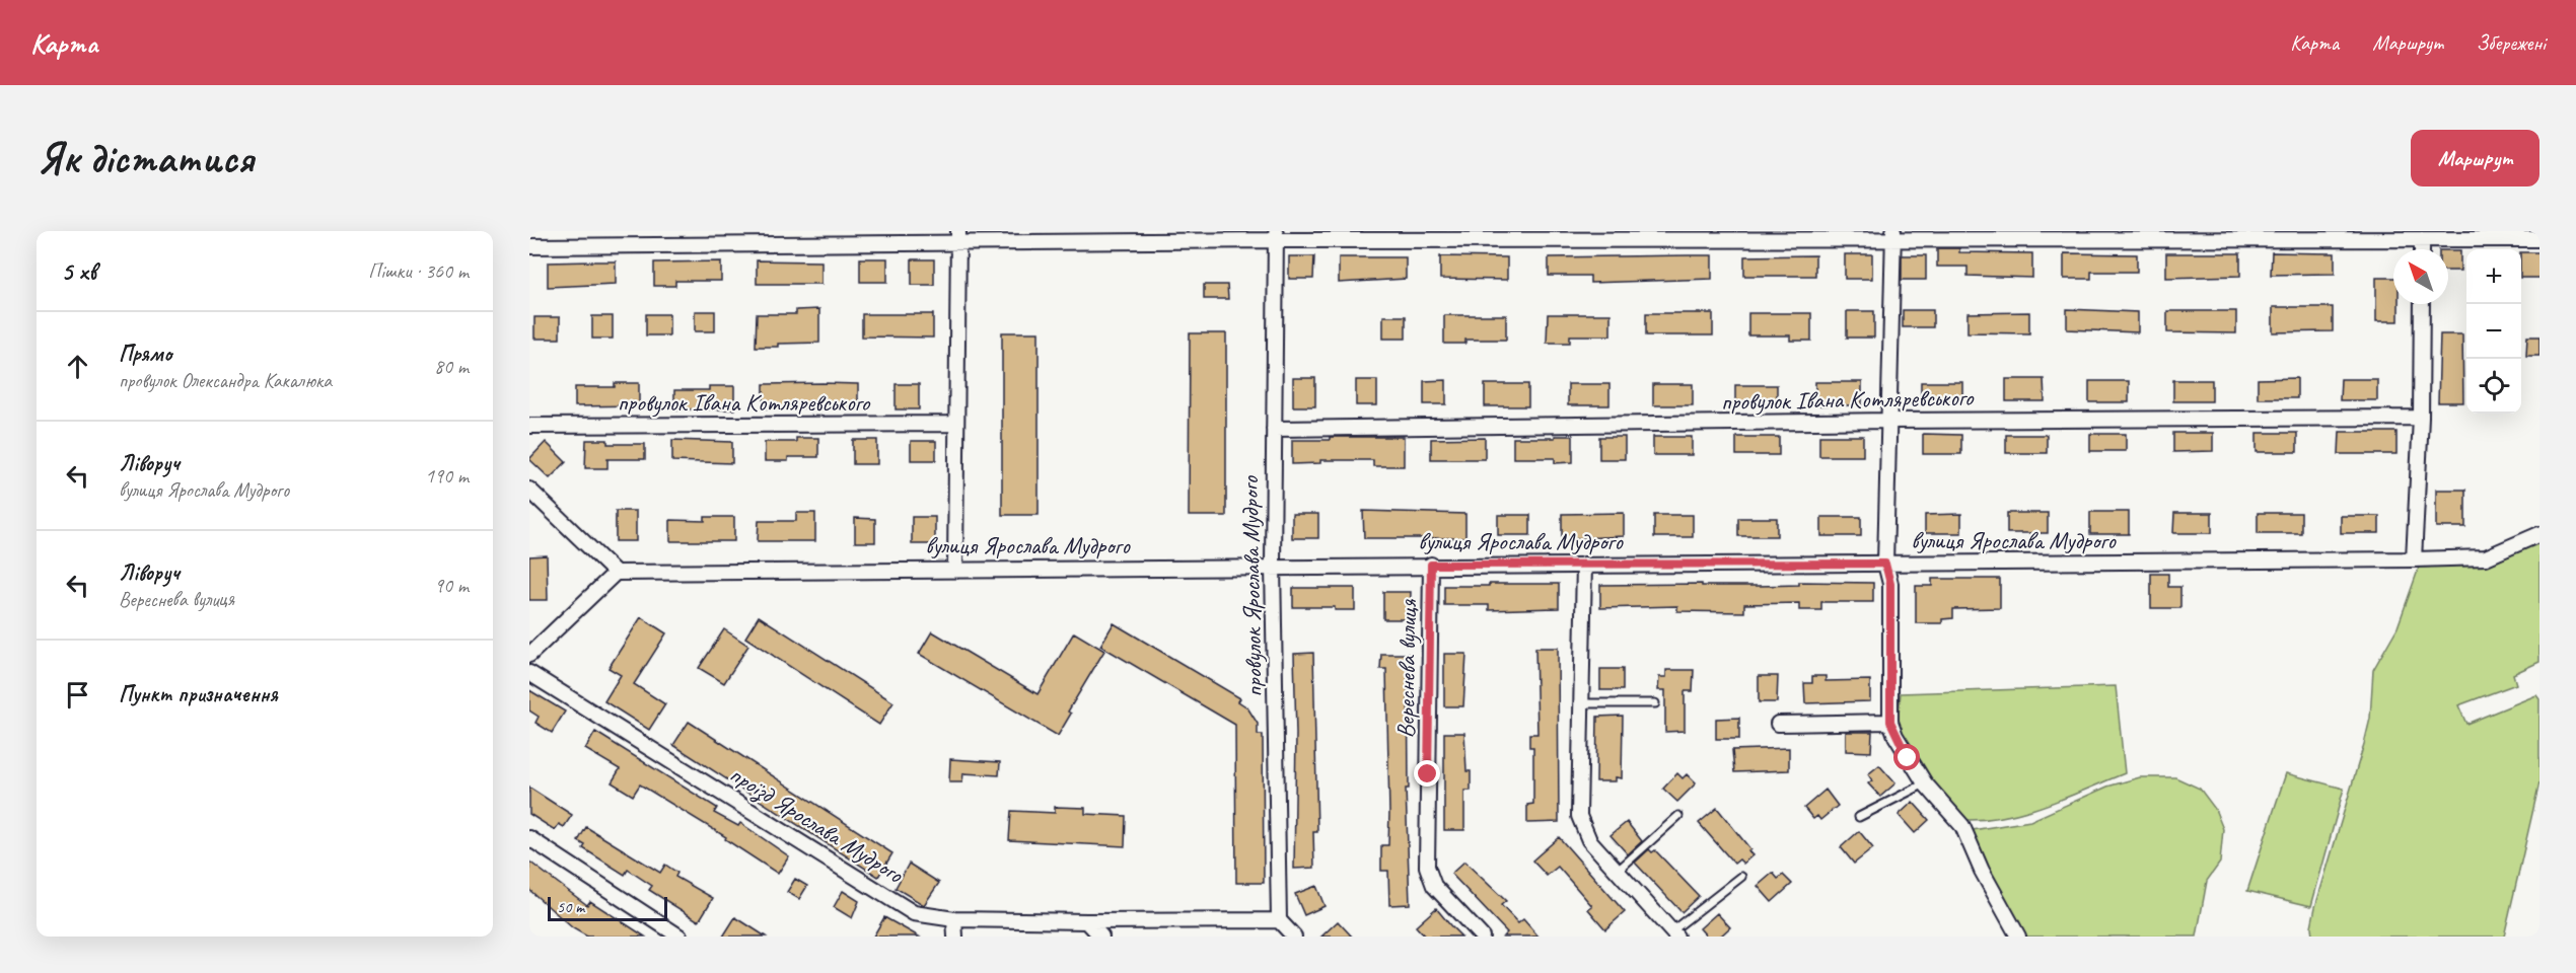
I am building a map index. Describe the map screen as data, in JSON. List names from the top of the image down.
{
  "streets": {
    "street": [
      "провулок Івана Котляревського",
      "вулиця Ярослава Мудрого",
      "провулок Ярослава Мудрого",
      "Вереснева вулиця",
      "проїзд Ярослава Мудрого"
    ]
  },
  "crossings": [
    ["провулок Івана Котляревського", "провулок Ярослава Мудрого"],
    ["вулиця Ярослава Мудрого", "провулок Ярослава Мудрого"],
    ["вулиця Ярослава Мудрого", "Вереснева вулиця"],
    ["провулок Ярослава Мудрого", "проїзд Ярослава Мудрого"]
  ],
  "scale_bar": "50 m",
  "north": "top left",
  "page": {
    "header": "Карта",
    "nav": ["Карта", "Маршрут", "Збережені"],
    "buttons": "Маршрут",
    "title": "Як дістатися",
    "heading": ["5 хв", "Пішки · 360 m"],
    "map_buttons": ["+", "−"],
    "list": [
      ["Прямо", "провулок Олександра Какалюка", "80 m"],
      ["Ліворуч", "вулиця Ярослава Мудрого", "190 m"],
      ["Ліворуч", "Вереснева вулиця", "90 m"],
      "Пункт призначення"
    ],
    "scale": "50 m"
  }
}
